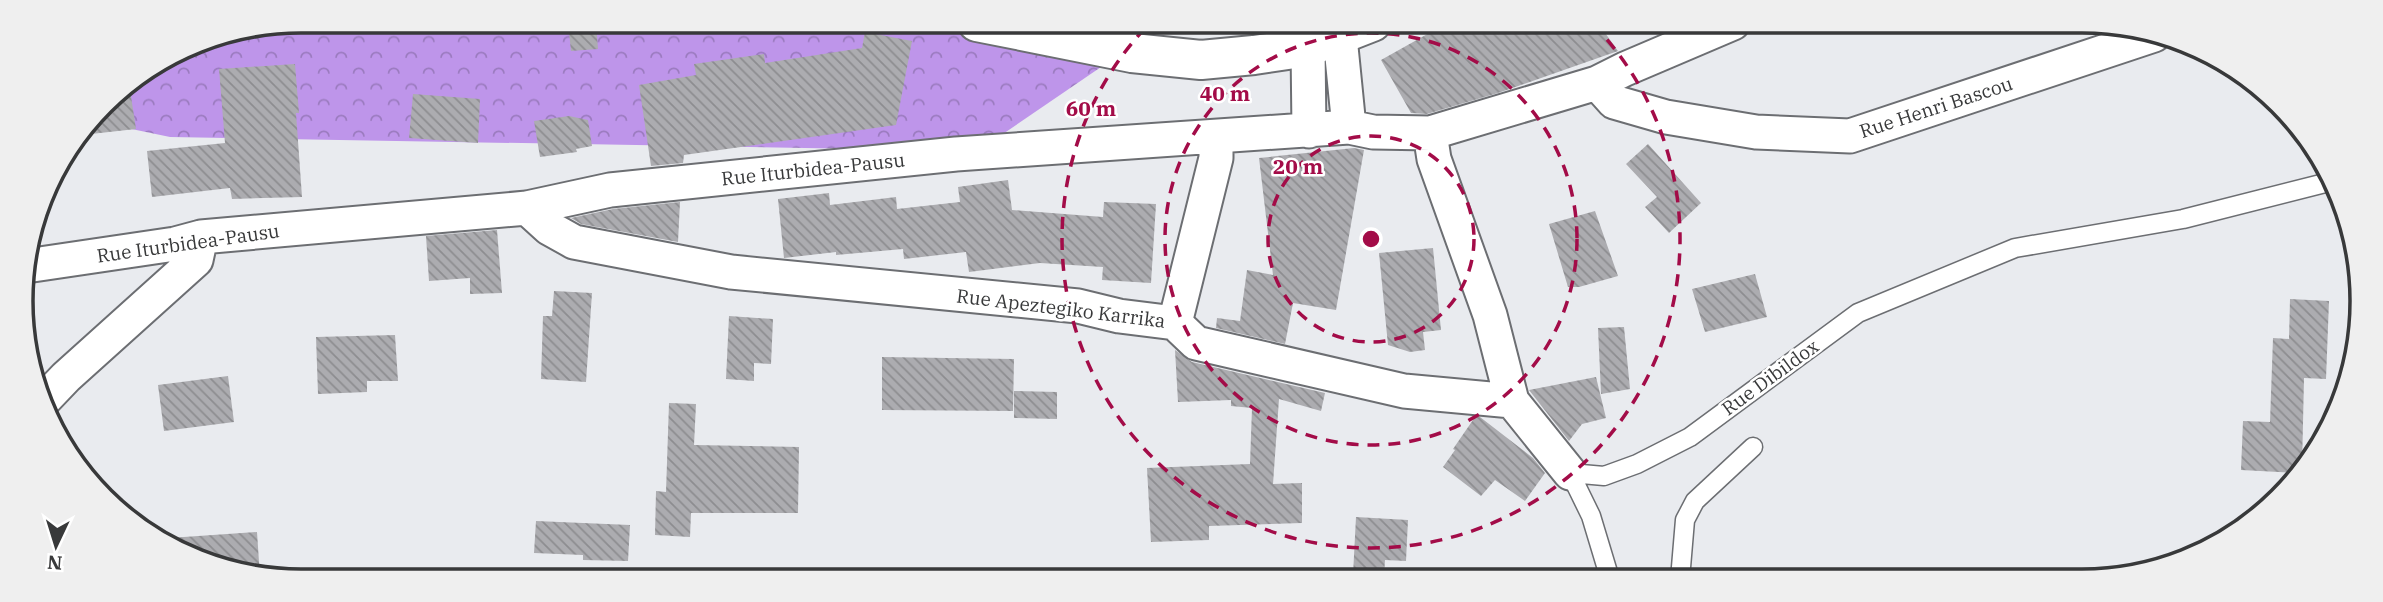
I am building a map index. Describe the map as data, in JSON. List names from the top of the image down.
{
  "streets": {
    "street": ["Rue Henri Bascou", "Rue Iturbidea-Pausu", "Rue Apeztegiko Karrika"],
    "lane": ["Rue Dibildox"]
  },
  "crossings": [
    ["Rue Henri Bascou", "Rue Iturbidea-Pausu"],
    ["Rue Iturbidea-Pausu", "Rue Apeztegiko Karrika"]
  ],
  "north": "bottom",
  "rings": ["40 m", "60 m", "20 m"]
}
